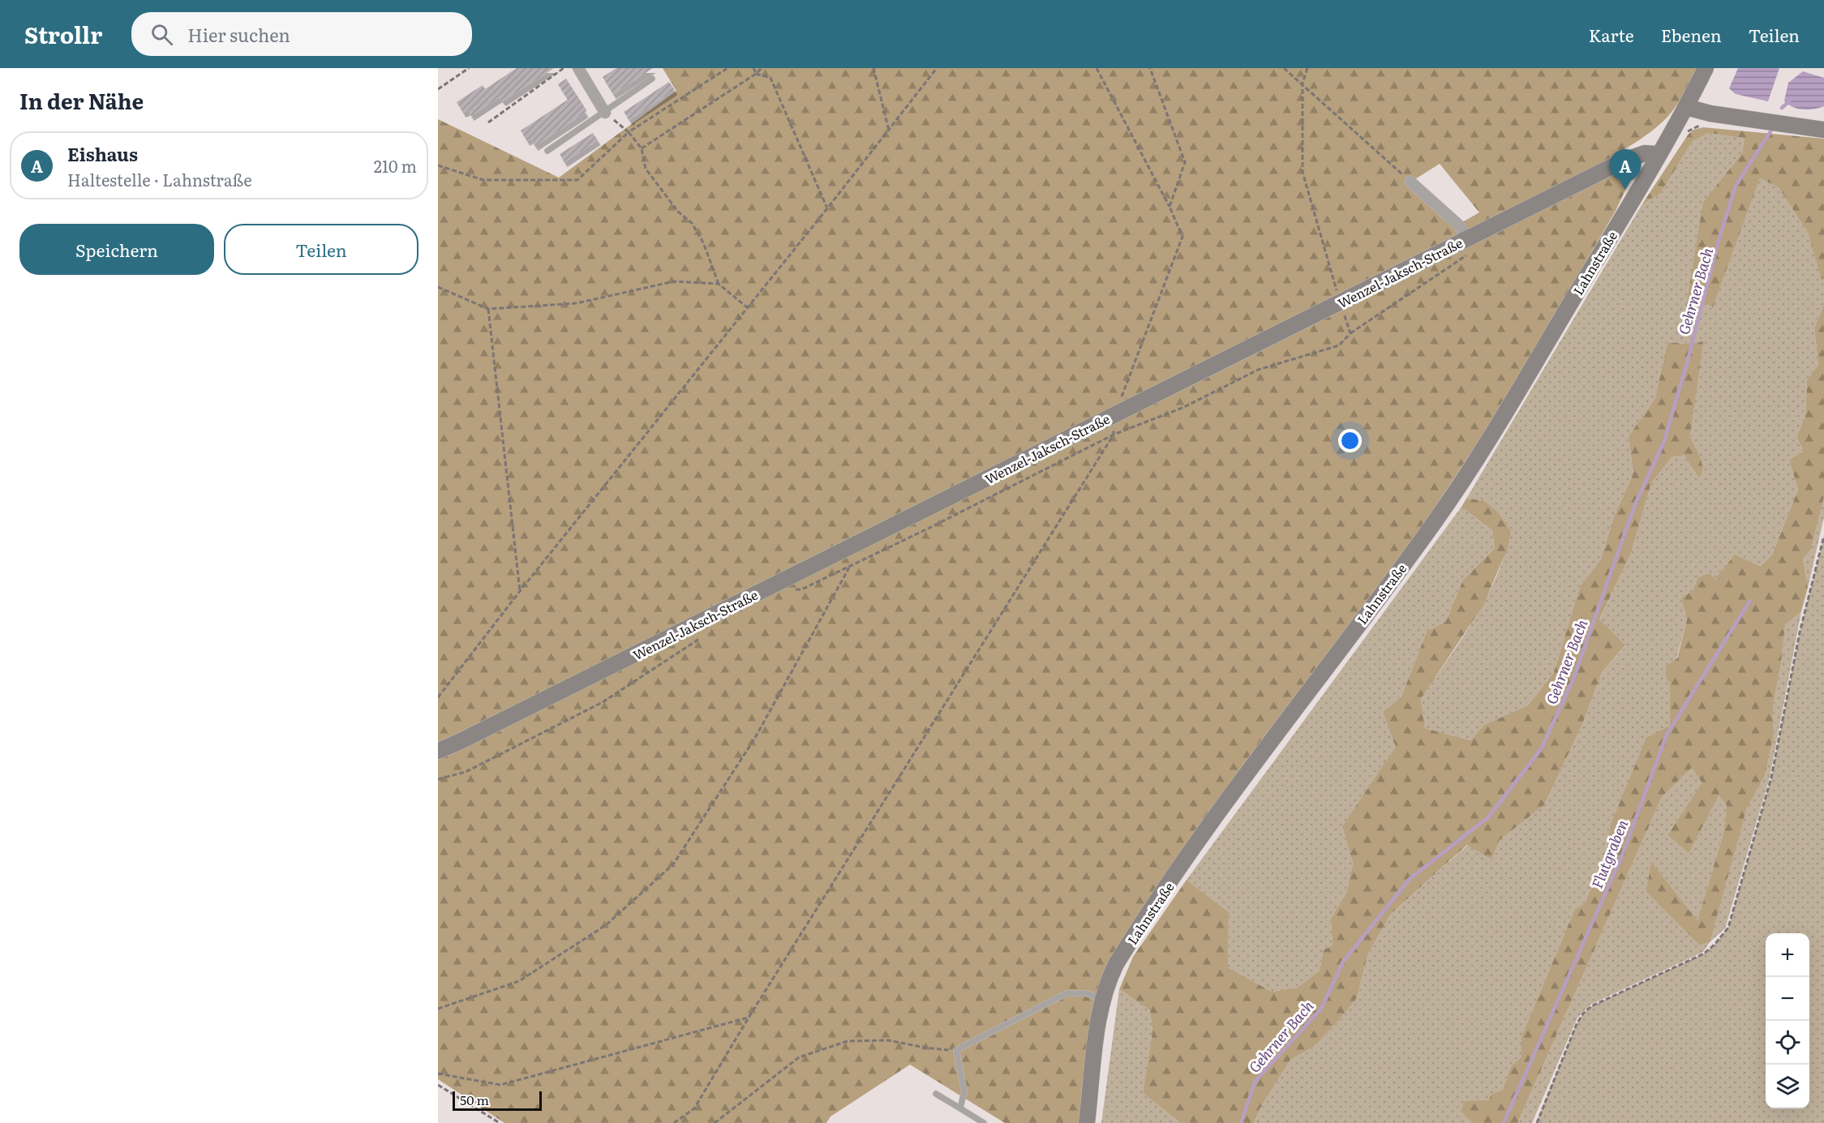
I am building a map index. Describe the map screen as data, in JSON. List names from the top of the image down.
{
  "streets": {
    "street": ["Lahnstraße", "Wenzel-Jaksch-Straße"]
  },
  "crossings": [
    ["Lahnstraße", "Wenzel-Jaksch-Straße"]
  ],
  "water": ["Gehrner Bach", "Flutgraben"],
  "scale_bar": "50 m",
  "page": {
    "header": "Strollr",
    "search": "Hier suchen",
    "nav": ["Karte", "Ebenen", "Teilen"],
    "heading": "In der Nähe",
    "list": [
      {
        "mark": "A",
        "name": "Eishaus",
        "note": "Haltestelle · Lahnstraße",
        "value": "210 m"
      }
    ],
    "pins": "A",
    "buttons": ["Speichern", "Teilen"],
    "map_buttons": ["+", "−"],
    "scale": "50 m"
  }
}
